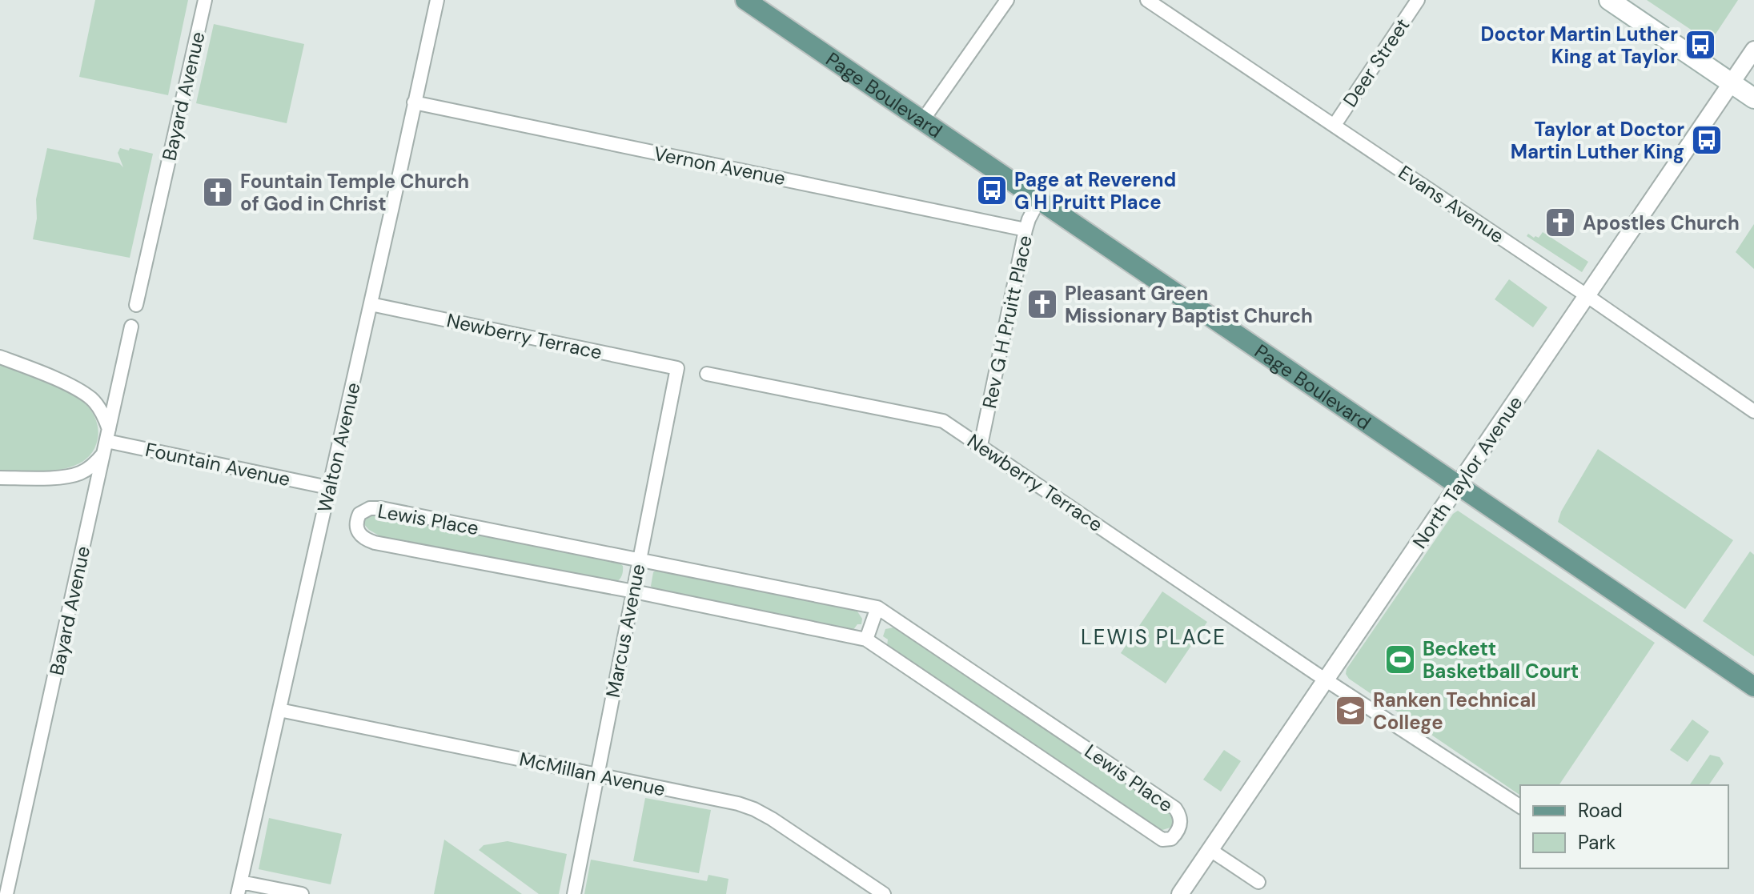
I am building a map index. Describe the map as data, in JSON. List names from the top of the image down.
{
  "streets": {
    "main road": ["Page Boulevard"],
    "street": [
      "Deer Street",
      "Bayard Avenue",
      "Vernon Avenue",
      "Evans Avenue",
      "Rev G H Pruitt Place",
      "Newberry Terrace",
      "Walton Avenue",
      "Fountain Avenue",
      "North Taylor Avenue",
      "Lewis Place",
      "Marcus Avenue",
      "McMillan Avenue"
    ]
  },
  "crossings": [
    ["Deer Street", "Evans Avenue"],
    ["Page Boulevard", "Rev G H Pruitt Place"],
    ["Page Boulevard", "North Taylor Avenue"],
    ["Bayard Avenue", "Fountain Avenue"],
    ["Vernon Avenue", "Rev G H Pruitt Place"],
    ["Vernon Avenue", "Walton Avenue"],
    ["Evans Avenue", "North Taylor Avenue"],
    ["Rev G H Pruitt Place", "Newberry Terrace"],
    ["Newberry Terrace", "Walton Avenue"],
    ["Newberry Terrace", "North Taylor Avenue"],
    ["Newberry Terrace", "Marcus Avenue"],
    ["Walton Avenue", "Fountain Avenue"],
    ["Walton Avenue", "McMillan Avenue"],
    ["Lewis Place", "Marcus Avenue"],
    ["Marcus Avenue", "McMillan Avenue"]
  ],
  "districts": ["LEWIS PLACE"],
  "places": {
    "bus stop": ["Doctor Martin Luther King at Taylor", "Taylor at Doctor Martin Luther King", "Page at Reverend G H Pruitt Place"],
    "church": ["Fountain Temple Church of God in Christ", "Apostles Church", "Pleasant Green Missionary Baptist Church"],
    "sports": ["Beckett Basketball Court"],
    "school or university": ["Ranken Technical College"]
  },
  "legend": ["Road", "Park"]
}
